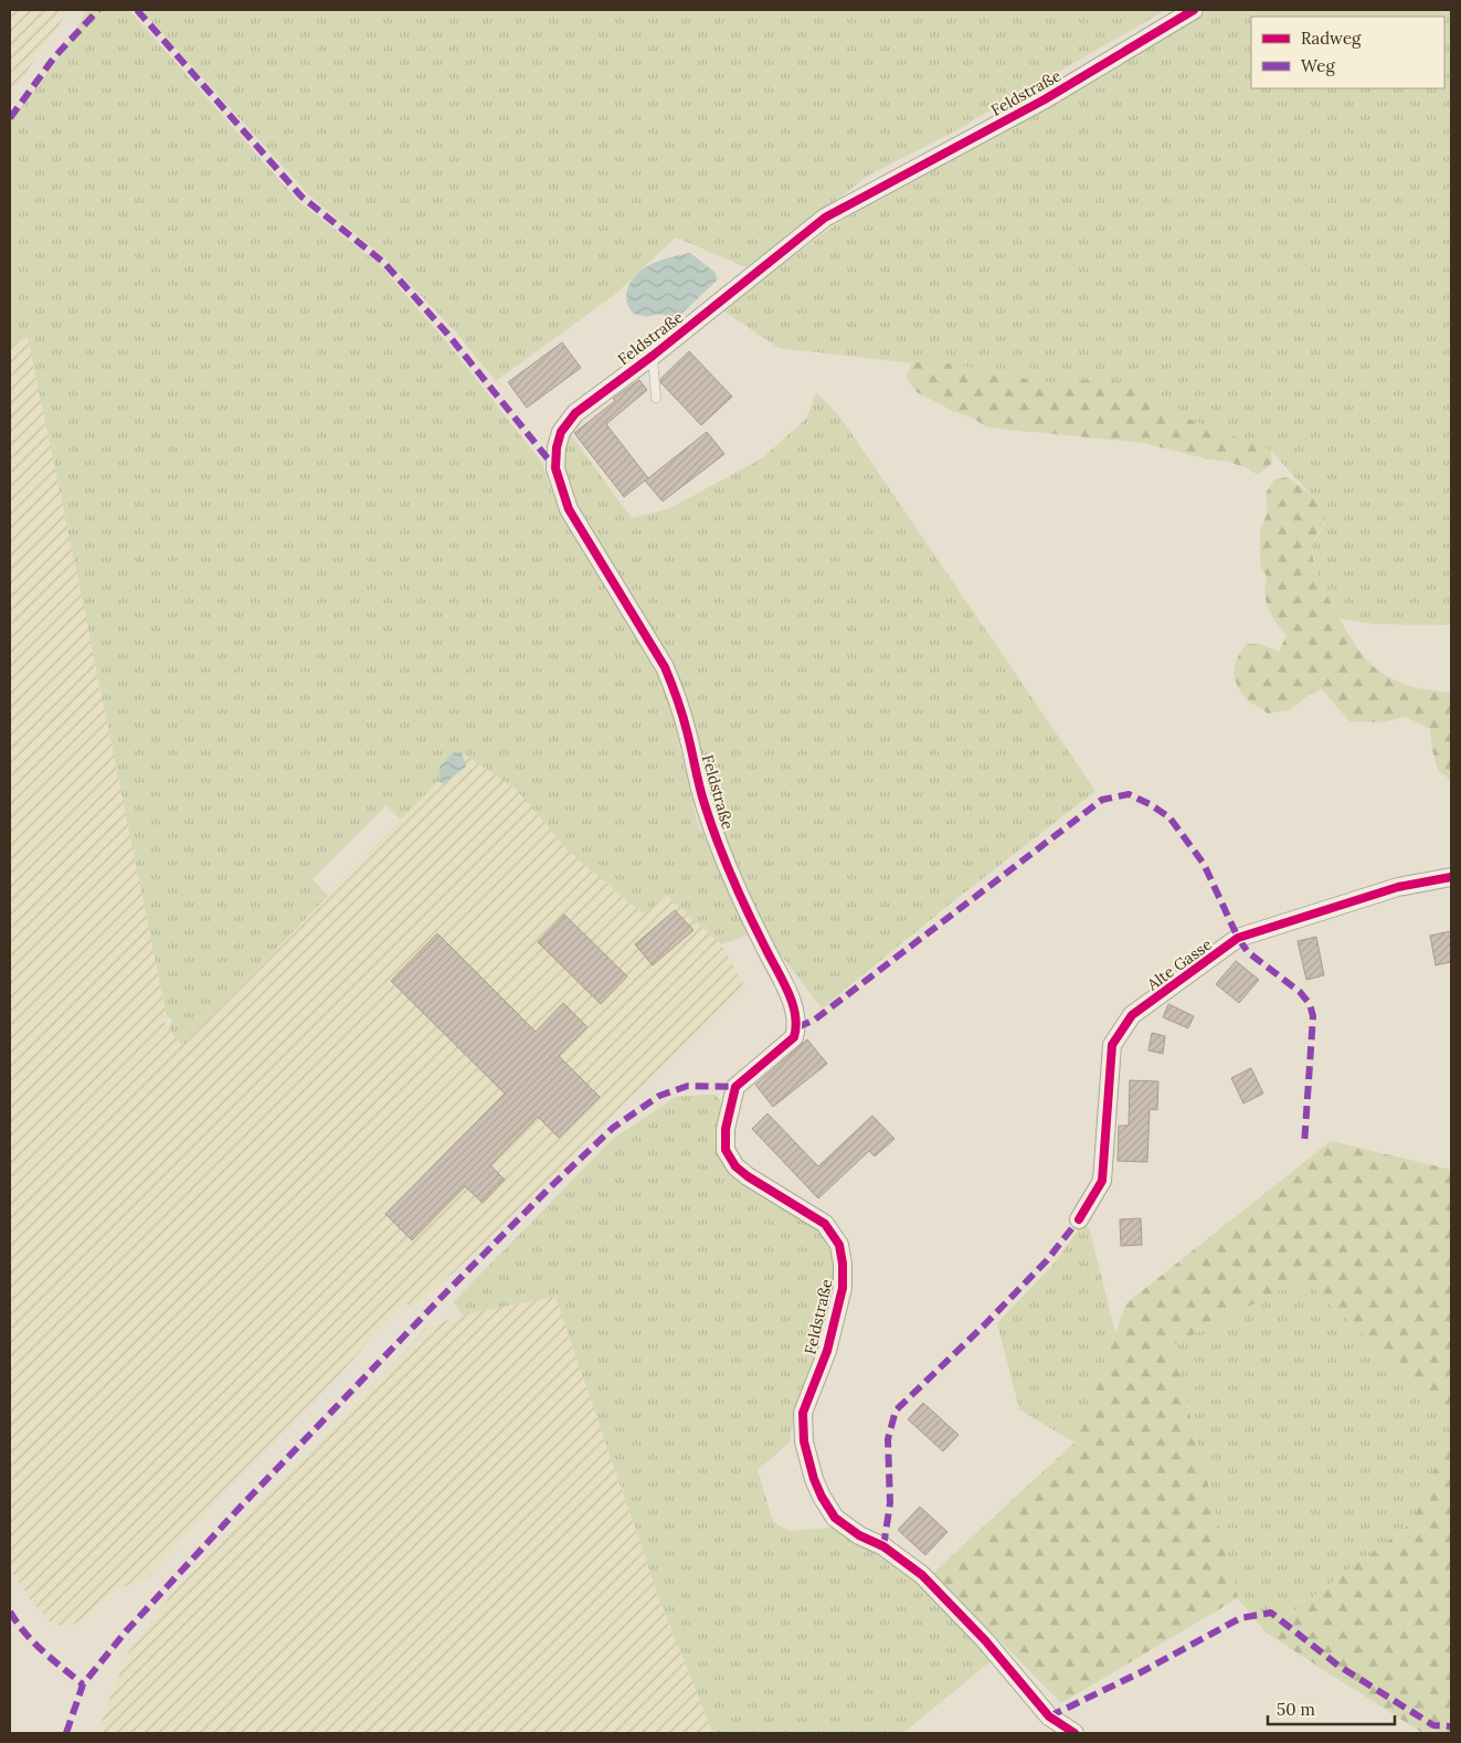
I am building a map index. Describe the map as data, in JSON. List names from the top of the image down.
{
  "streets": {
    "street": ["Feldstraße", "Alte Gasse"]
  },
  "legend": ["Radweg", "Weg"],
  "scale_bar": "50 m"
}
